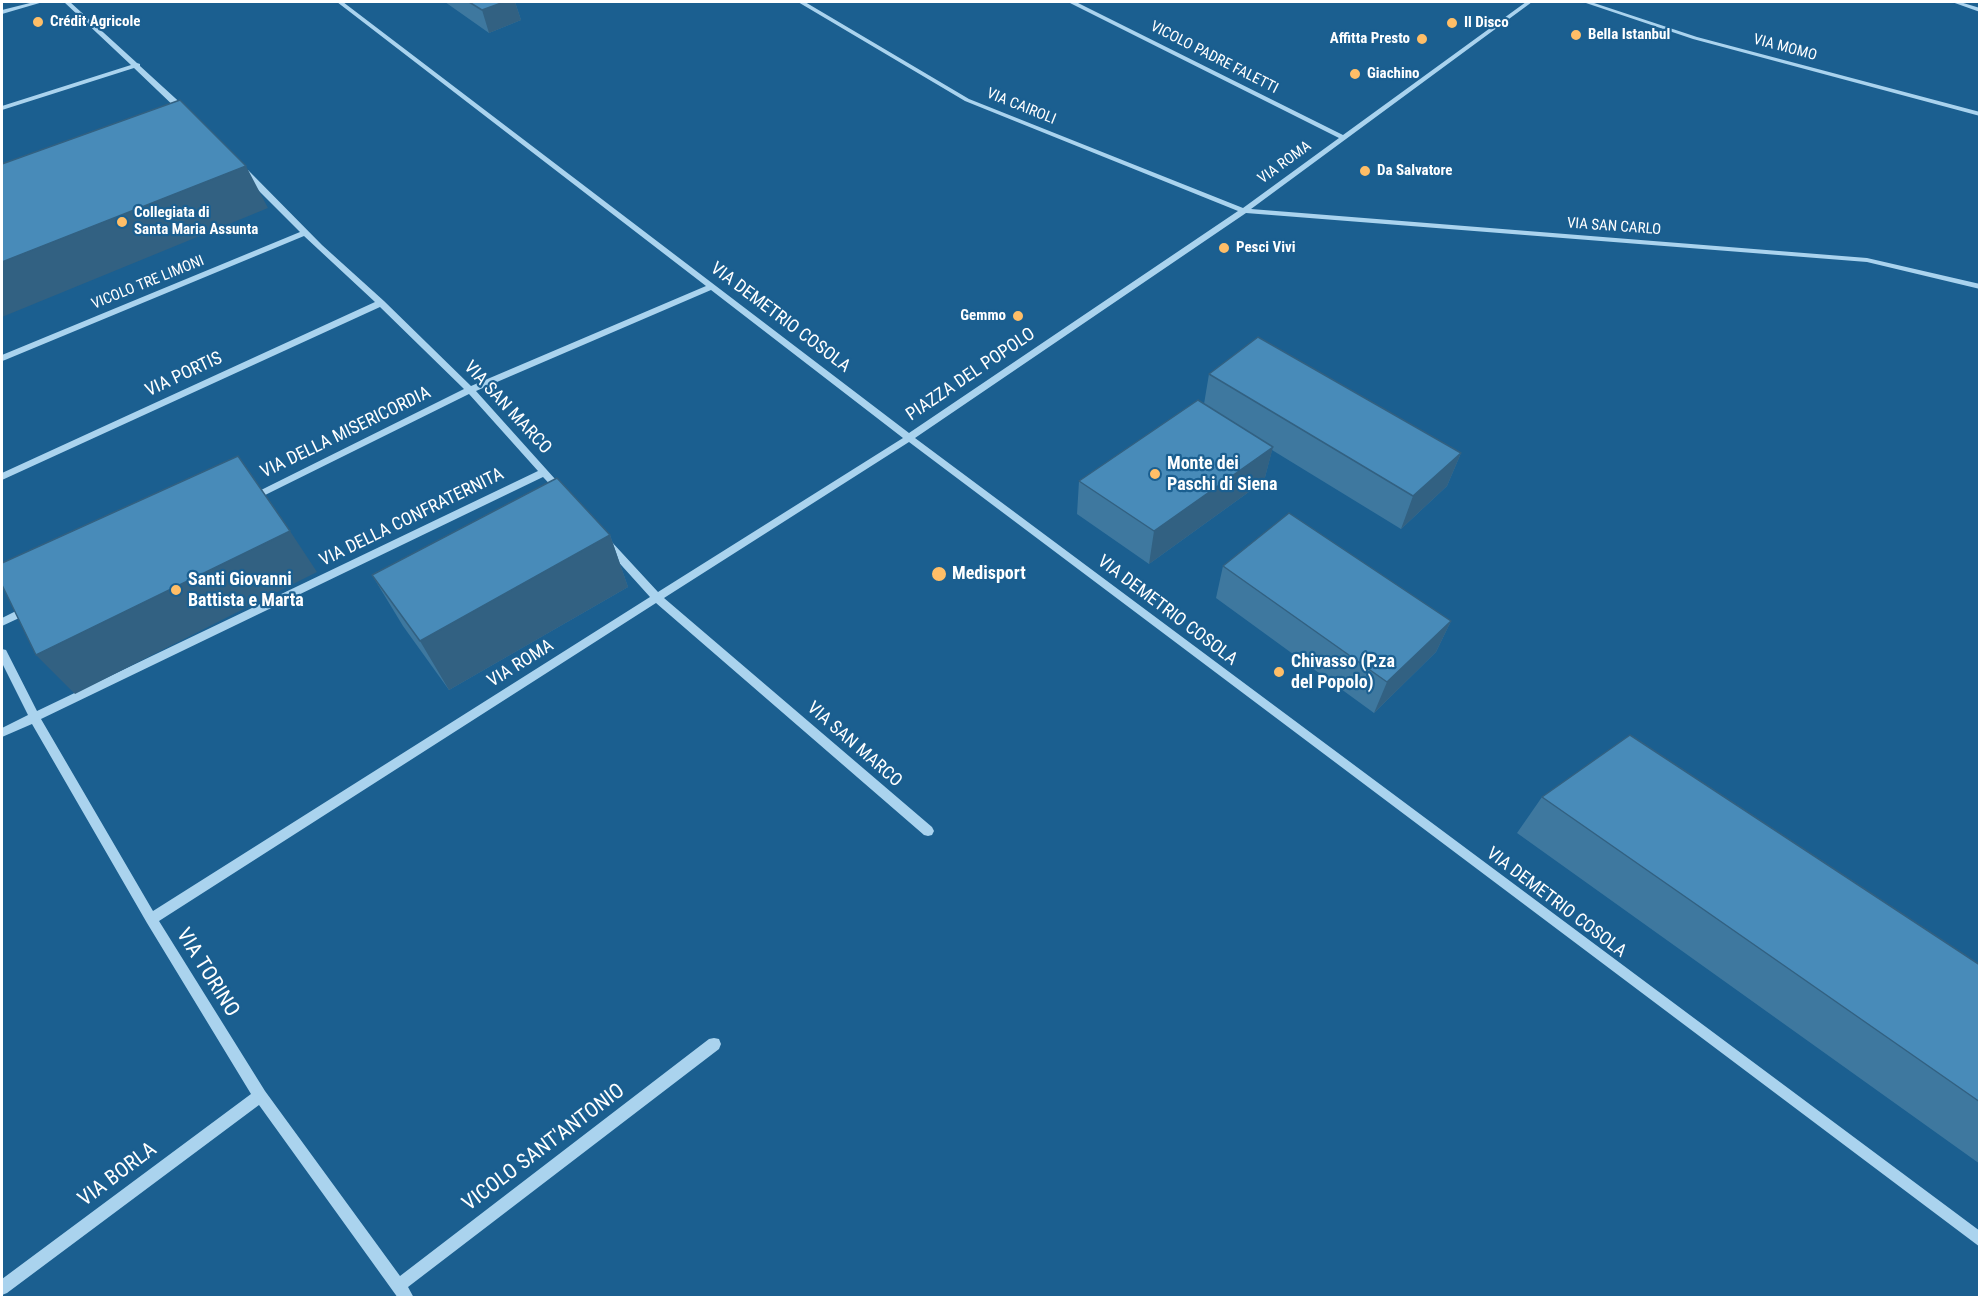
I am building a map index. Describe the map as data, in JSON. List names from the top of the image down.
{
  "streets": {
    "street": [
      "VIA MOMO",
      "VICOLO PADRE FALETTI",
      "VIA CAIROLI",
      "VIA ROMA",
      "VIA SAN CARLO",
      "VICOLO TRE LIMONI",
      "VIA DEMETRIO COSOLA",
      "VIA PORTIS",
      "PIAZZA DEL POPOLO",
      "VIA SAN MARCO",
      "VIA DELLA MISERICORDIA",
      "VIA DELLA CONFRATERNITA",
      "VIA TORINO",
      "VICOLO SANT'ANTONIO",
      "VIA BORLA"
    ]
  },
  "crossings": [
    ["VICOLO PADRE FALETTI", "VIA ROMA"],
    ["VIA CAIROLI", "VIA ROMA"],
    ["VIA CAIROLI", "VIA SAN CARLO"],
    ["VIA ROMA", "VIA SAN CARLO"],
    ["VIA ROMA", "VIA DEMETRIO COSOLA"],
    ["VIA ROMA", "PIAZZA DEL POPOLO"],
    ["VIA ROMA", "VIA SAN MARCO"],
    ["VIA ROMA", "VIA TORINO"],
    ["VICOLO TRE LIMONI", "VIA SAN MARCO"],
    ["VIA DEMETRIO COSOLA", "PIAZZA DEL POPOLO"],
    ["VIA DEMETRIO COSOLA", "VIA DELLA MISERICORDIA"],
    ["VIA PORTIS", "VIA SAN MARCO"],
    ["VIA SAN MARCO", "VIA DELLA MISERICORDIA"],
    ["VIA SAN MARCO", "VIA DELLA CONFRATERNITA"],
    ["VIA DELLA CONFRATERNITA", "VIA TORINO"],
    ["VIA TORINO", "VICOLO SANT'ANTONIO"],
    ["VIA TORINO", "VIA BORLA"]
  ],
  "places": [
    "Crédit Agricole",
    "Il Disco",
    "Bella Istanbul",
    "Affitta Presto",
    "Giachino",
    "Da Salvatore",
    "Collegiata di Santa Maria Assunta",
    "Pesci Vivi",
    "Gemmo",
    "Monte dei Paschi di Siena",
    "Medisport",
    "Santi Giovanni Battista e Marta",
    "Chivasso (P.za del Popolo)"
  ]
}
